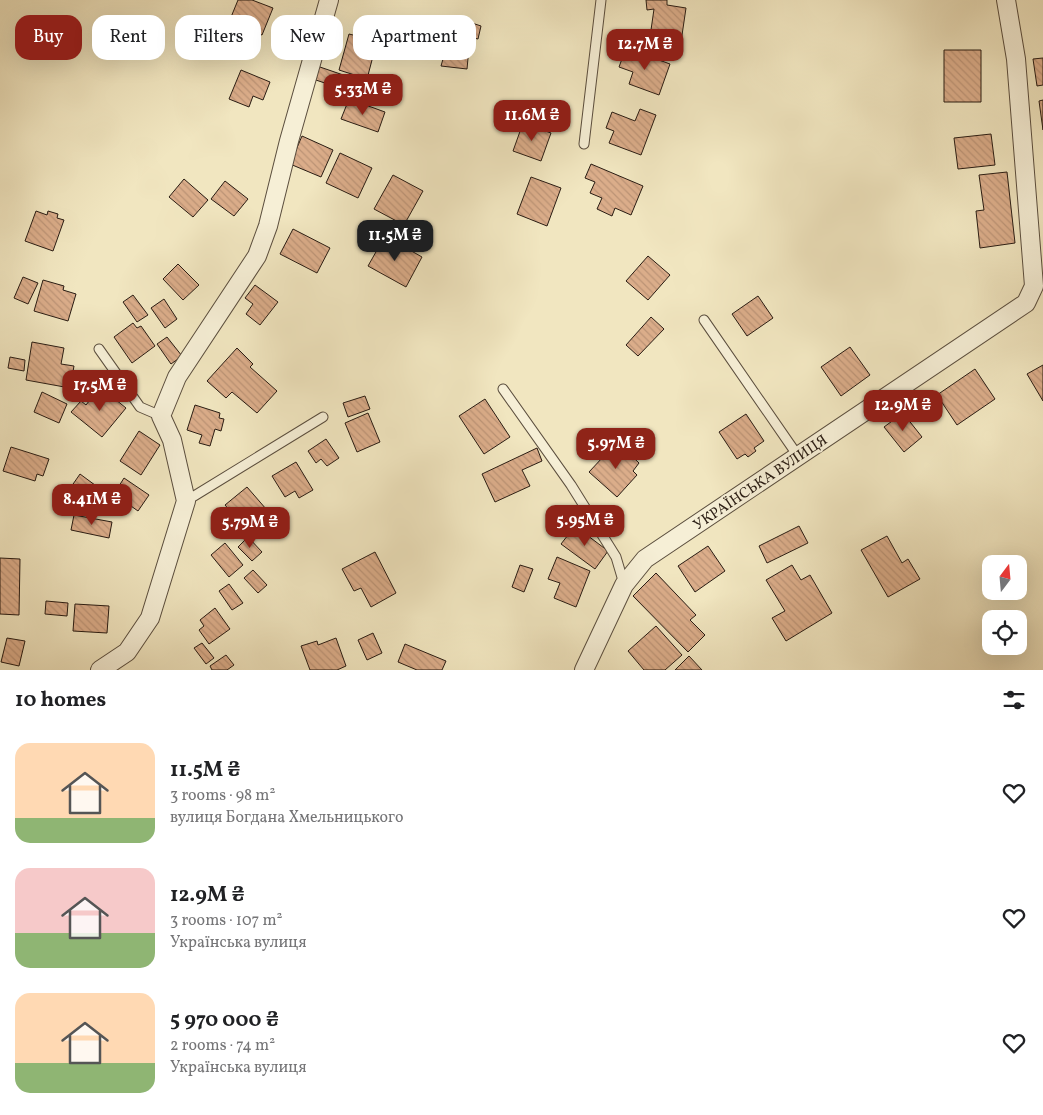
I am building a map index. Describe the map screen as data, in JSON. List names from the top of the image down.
{
  "streets": {
    "street": ["УКРАЇНСЬКА ВУЛИЦЯ"]
  },
  "north": "top",
  "page": {
    "chip": [
      "Buy",
      "Rent",
      "Filters",
      "New",
      "Apartment"
    ],
    "price": [
      "12.7M ₴",
      "5.33M ₴",
      "11.6M ₴",
      "11.5M ₴",
      "17.5M ₴",
      "12.9M ₴",
      "5.97M ₴",
      "8.41M ₴",
      "5.95M ₴",
      "5.79M ₴"
    ],
    "heading": "10 homes",
    "list": [
      {
        "name": "11.5M ₴",
        "note": "3 rooms · 98 m² · вулиця Богдана Хмельницького"
      },
      {
        "name": "12.9M ₴",
        "note": "3 rooms · 107 m² · Українська вулиця"
      },
      {
        "name": "5 970 000 ₴",
        "note": "2 rooms · 74 m² · Українська вулиця"
      }
    ]
  }
}
